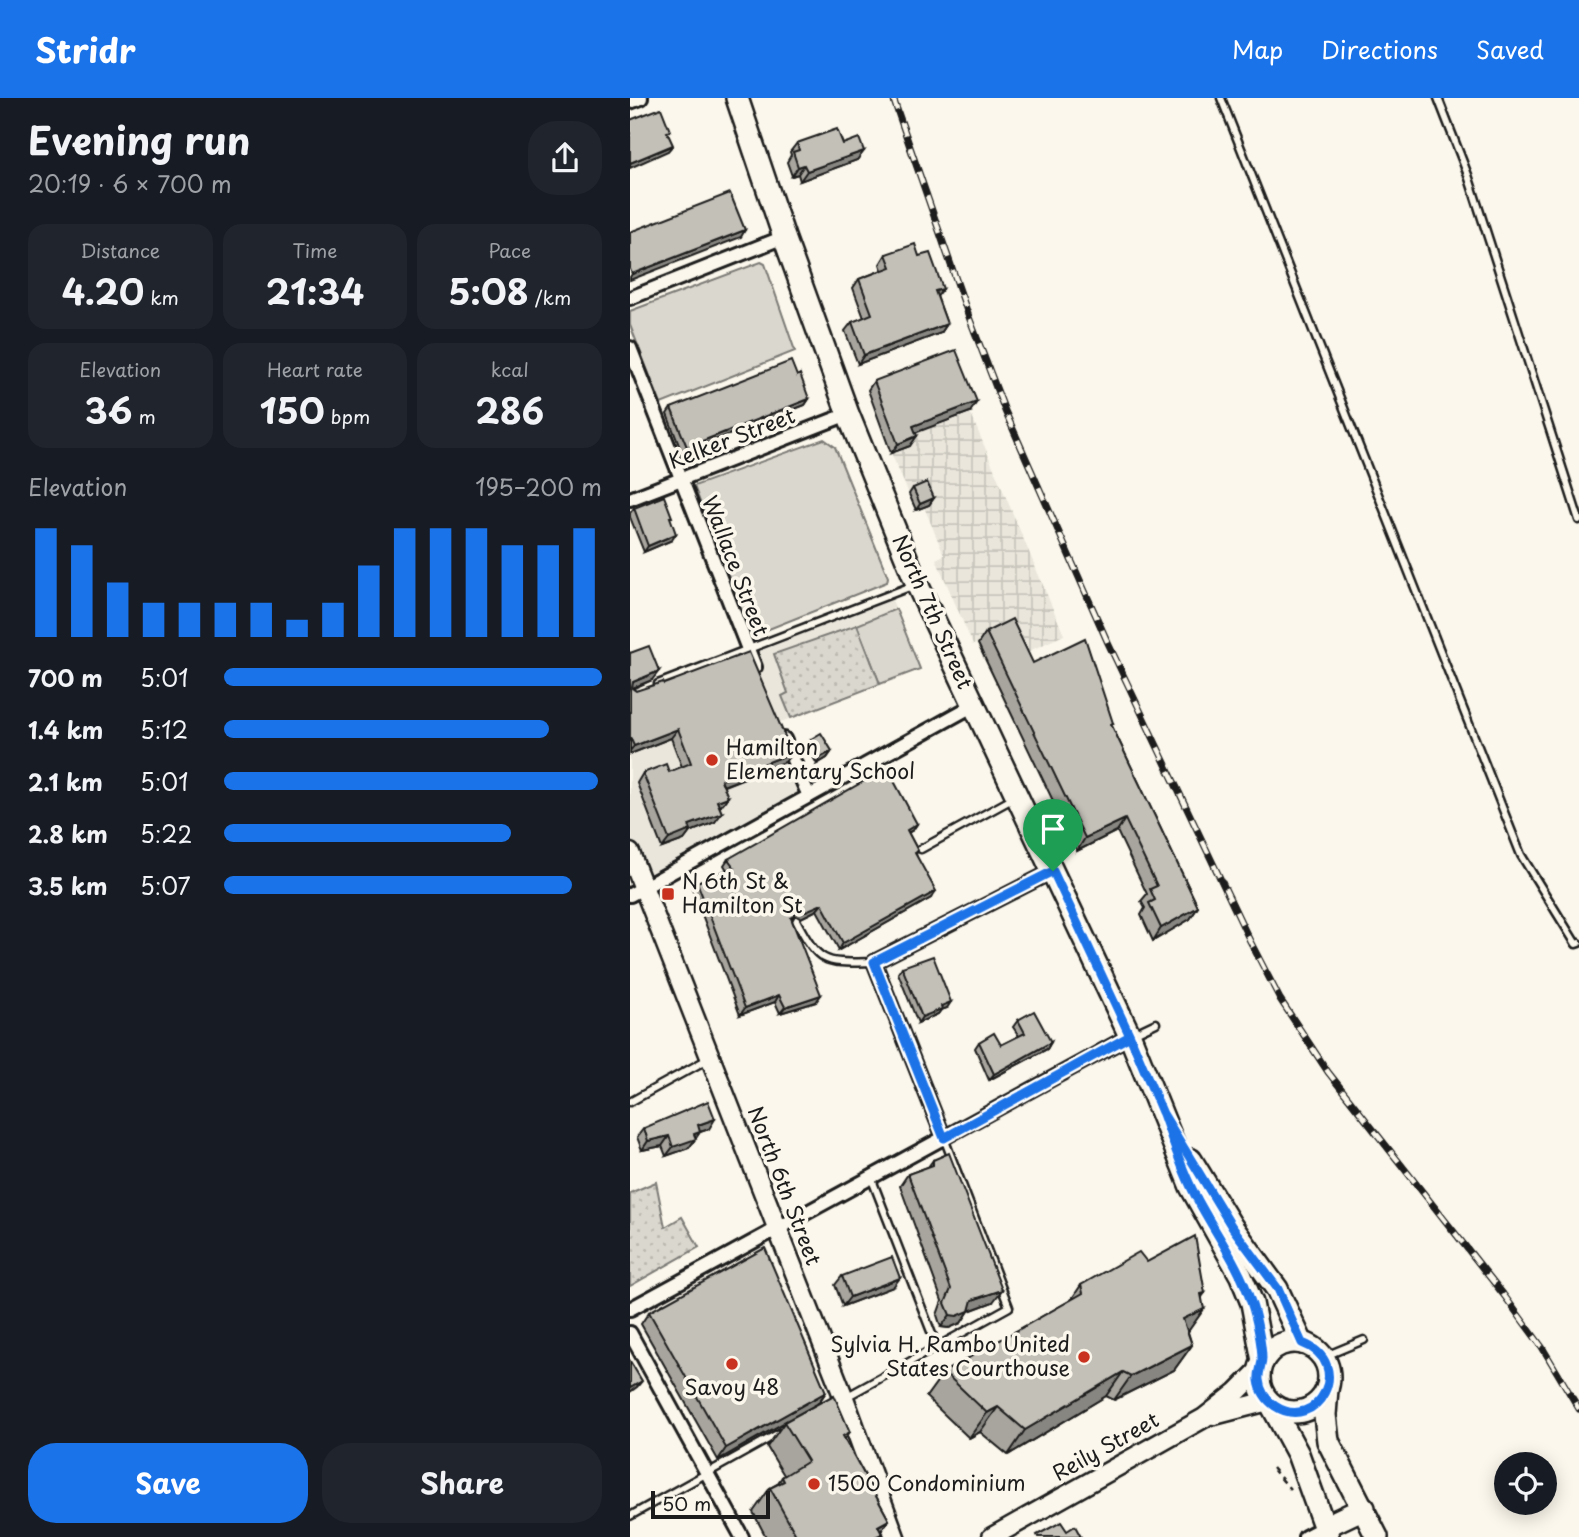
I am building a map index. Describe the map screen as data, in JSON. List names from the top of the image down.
{
  "streets": {
    "main road": ["North 7th Street", "North 6th Street", "Reily Street"],
    "street": ["Kelker Street", "Wallace Street"]
  },
  "crossings": [
    ["Kelker Street", "Wallace Street"],
    ["Kelker Street", "North 7th Street"],
    ["North 7th Street", "Reily Street"]
  ],
  "places": {
    "other": [
      "Hamilton Elementary School",
      "Sylvia H. Rambo United States Courthouse",
      "Savoy 48",
      "1500 Condominium"
    ],
    "transit": ["N 6th St & Hamilton St"]
  },
  "scale_bar": "50 m",
  "page": {
    "header": "Stridr",
    "nav": ["Map", "Directions", "Saved"],
    "heading": ["Evening run", "20:19 · 6 × 700 m"],
    "stats": [
      ["Distance", "4.20 km"],
      ["Time", "21:34"],
      ["Pace", "5:08 /km"],
      ["Elevation", "36 m"],
      ["Heart rate", "150 bpm"],
      ["kcal", "286"]
    ],
    "chart": ["Elevation", "195–200 m"],
    "list": [
      {
        "name": "700 m",
        "note": "5:01"
      },
      {
        "name": "1.4 km",
        "note": "5:12"
      },
      {
        "name": "2.1 km",
        "note": "5:01"
      },
      {
        "name": "2.8 km",
        "note": "5:22"
      },
      {
        "name": "3.5 km",
        "note": "5:07"
      }
    ],
    "buttons": ["Save", "Share"],
    "scale": "50 m"
  }
}
